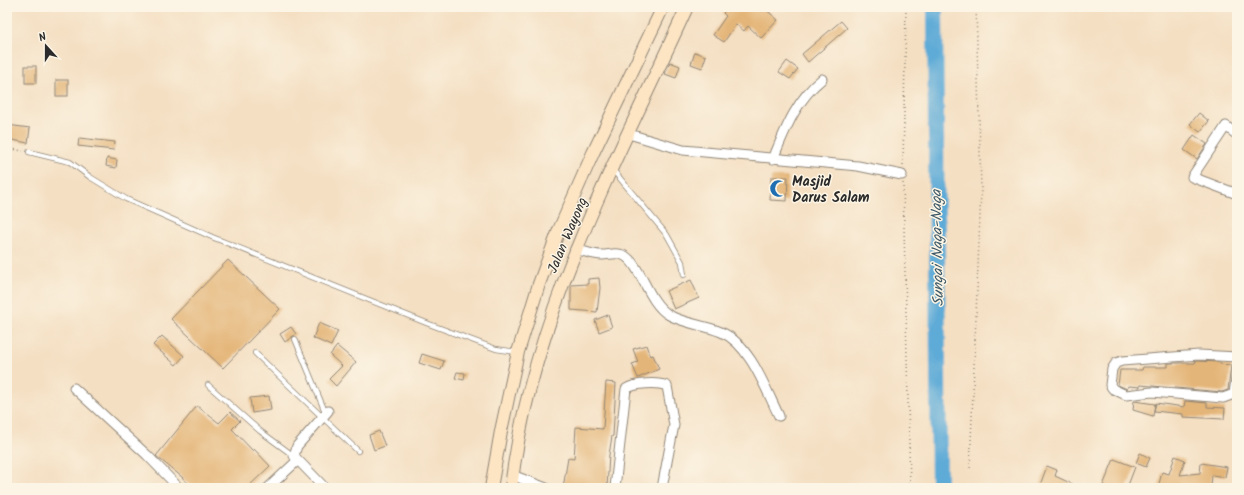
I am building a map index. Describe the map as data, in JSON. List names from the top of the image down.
{
  "streets": {
    "main road": ["Jalan Wayong"]
  },
  "water": ["Sungai Naga-Naga"],
  "places": {
    "mosque": ["Masjid Darus Salam"]
  },
  "north": "top"
}
